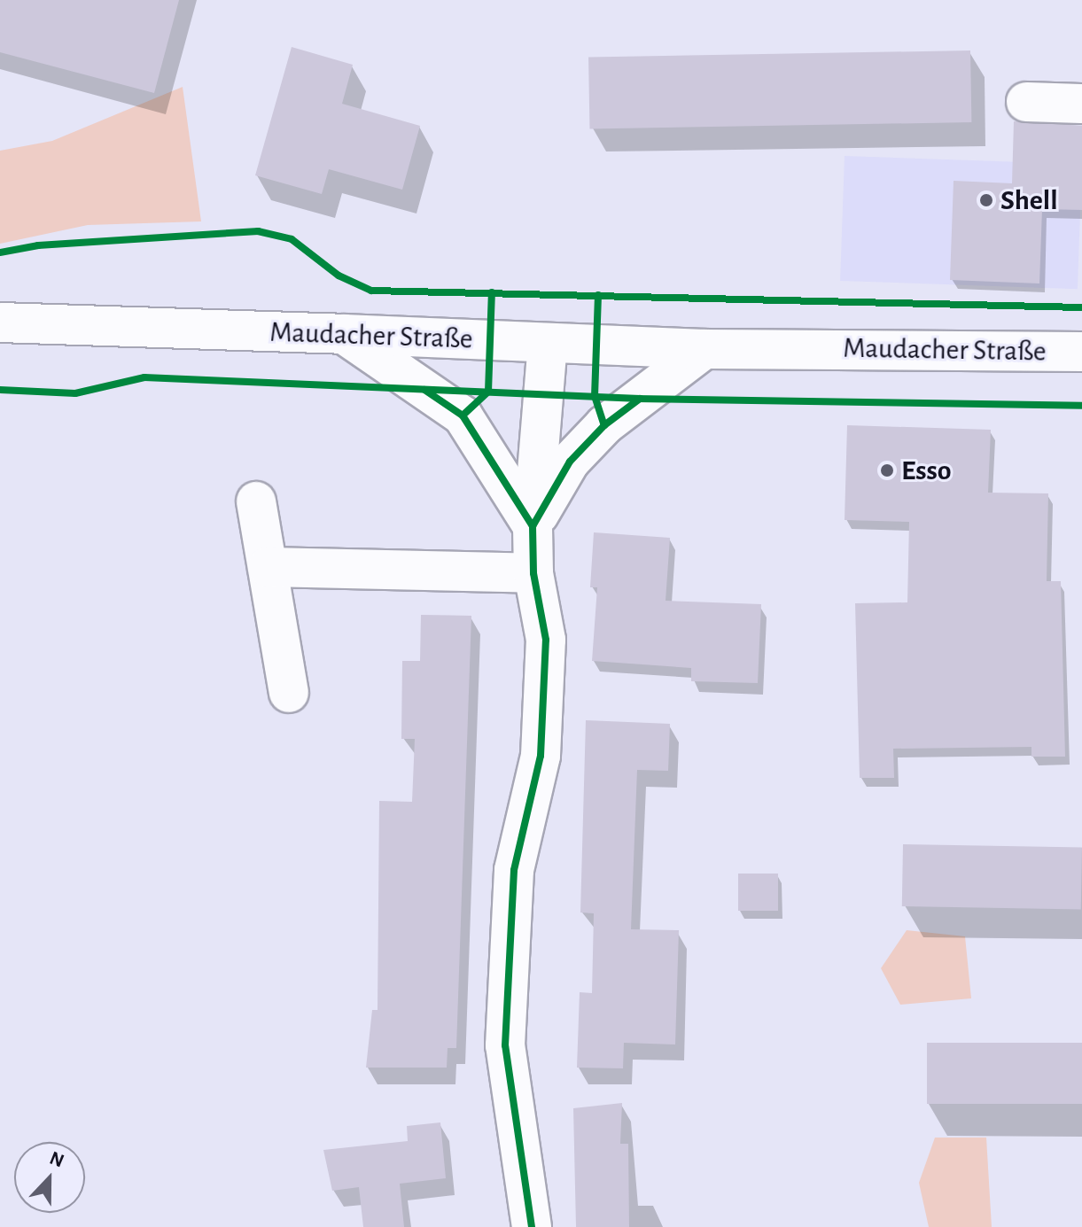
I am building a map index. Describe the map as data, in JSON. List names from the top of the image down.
{
  "streets": {
    "street": ["Maudacher Straße"]
  },
  "places": ["Shell", "Esso"],
  "north": "top"
}
